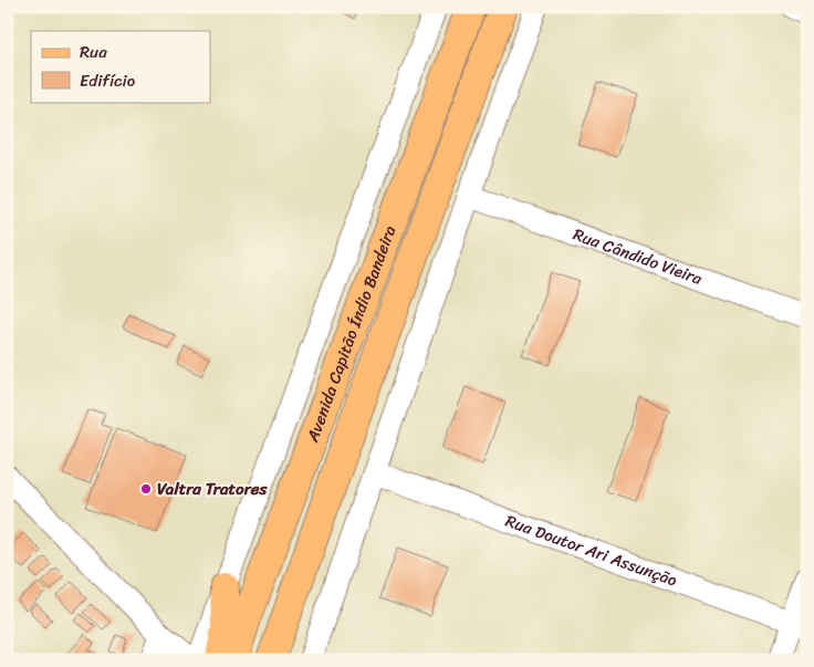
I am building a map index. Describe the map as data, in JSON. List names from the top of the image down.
{
  "streets": {
    "main road": ["Avenida Capitão Índio Bandeira"],
    "street": ["Rua Cândido Vieira", "Rua Doutor Ari Assunção"]
  },
  "places": ["Valtra Tratores"],
  "legend": ["Rua", "Edifício"]
}
